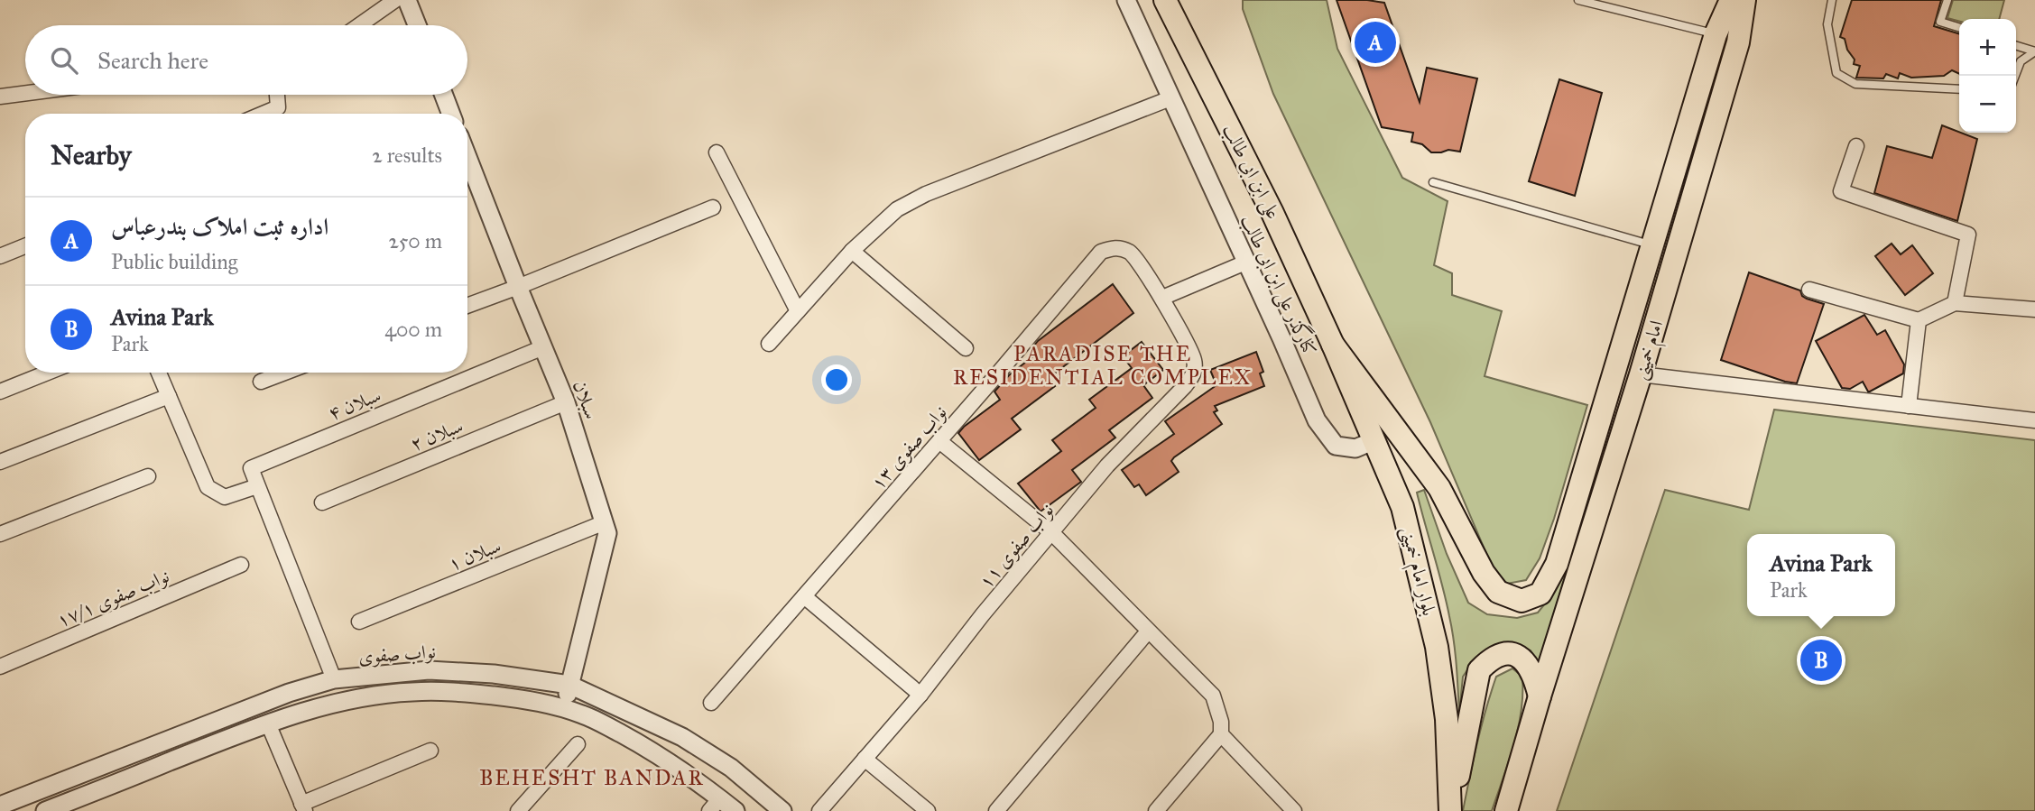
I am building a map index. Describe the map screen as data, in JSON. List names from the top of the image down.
{
  "streets": {
    "main road": ["علی ابن ابی طالب", "امام خمینی", "بلوار امام خمینی"],
    "street": [
      "کنارگذر علی ابن ابی طالب",
      "سبلان",
      "سبلان ۴",
      "سبلان ۲",
      "نواب صفوی ۱۳",
      "نواب صفوی ۱۱",
      "سبلان ۱",
      "نواب صفوی ۱۷/۱",
      "نواب صفوی"
    ]
  },
  "crossings": [
    ["علی ابن ابی طالب", "بلوار امام خمینی"],
    ["کنارگذر علی ابن ابی طالب", "بلوار امام خمینی"],
    ["سبلان", "سبلان ۴"],
    ["سبلان", "سبلان ۲"],
    ["سبلان", "سبلان ۱"],
    ["سبلان", "نواب صفوی"],
    ["نواب صفوی ۱۳", "نواب صفوی ۱۱"]
  ],
  "districts": ["PARADISE THE RESIDENTIAL COMPLEX", "BEHESHT BANDAR"],
  "page": {
    "pins": ["A", "B"],
    "map_buttons": ["+", "−"],
    "search": "Search here",
    "heading": ["Nearby", "2 results"],
    "list": [
      {
        "mark": "A",
        "name": "اداره ثبت املاک بندرعباس",
        "note": "Public building",
        "value": "250 m"
      },
      {
        "mark": "B",
        "name": "Avina Park",
        "note": "Park",
        "value": "400 m"
      }
    ],
    "popup": ["Avina Park", "Park"]
  }
}
